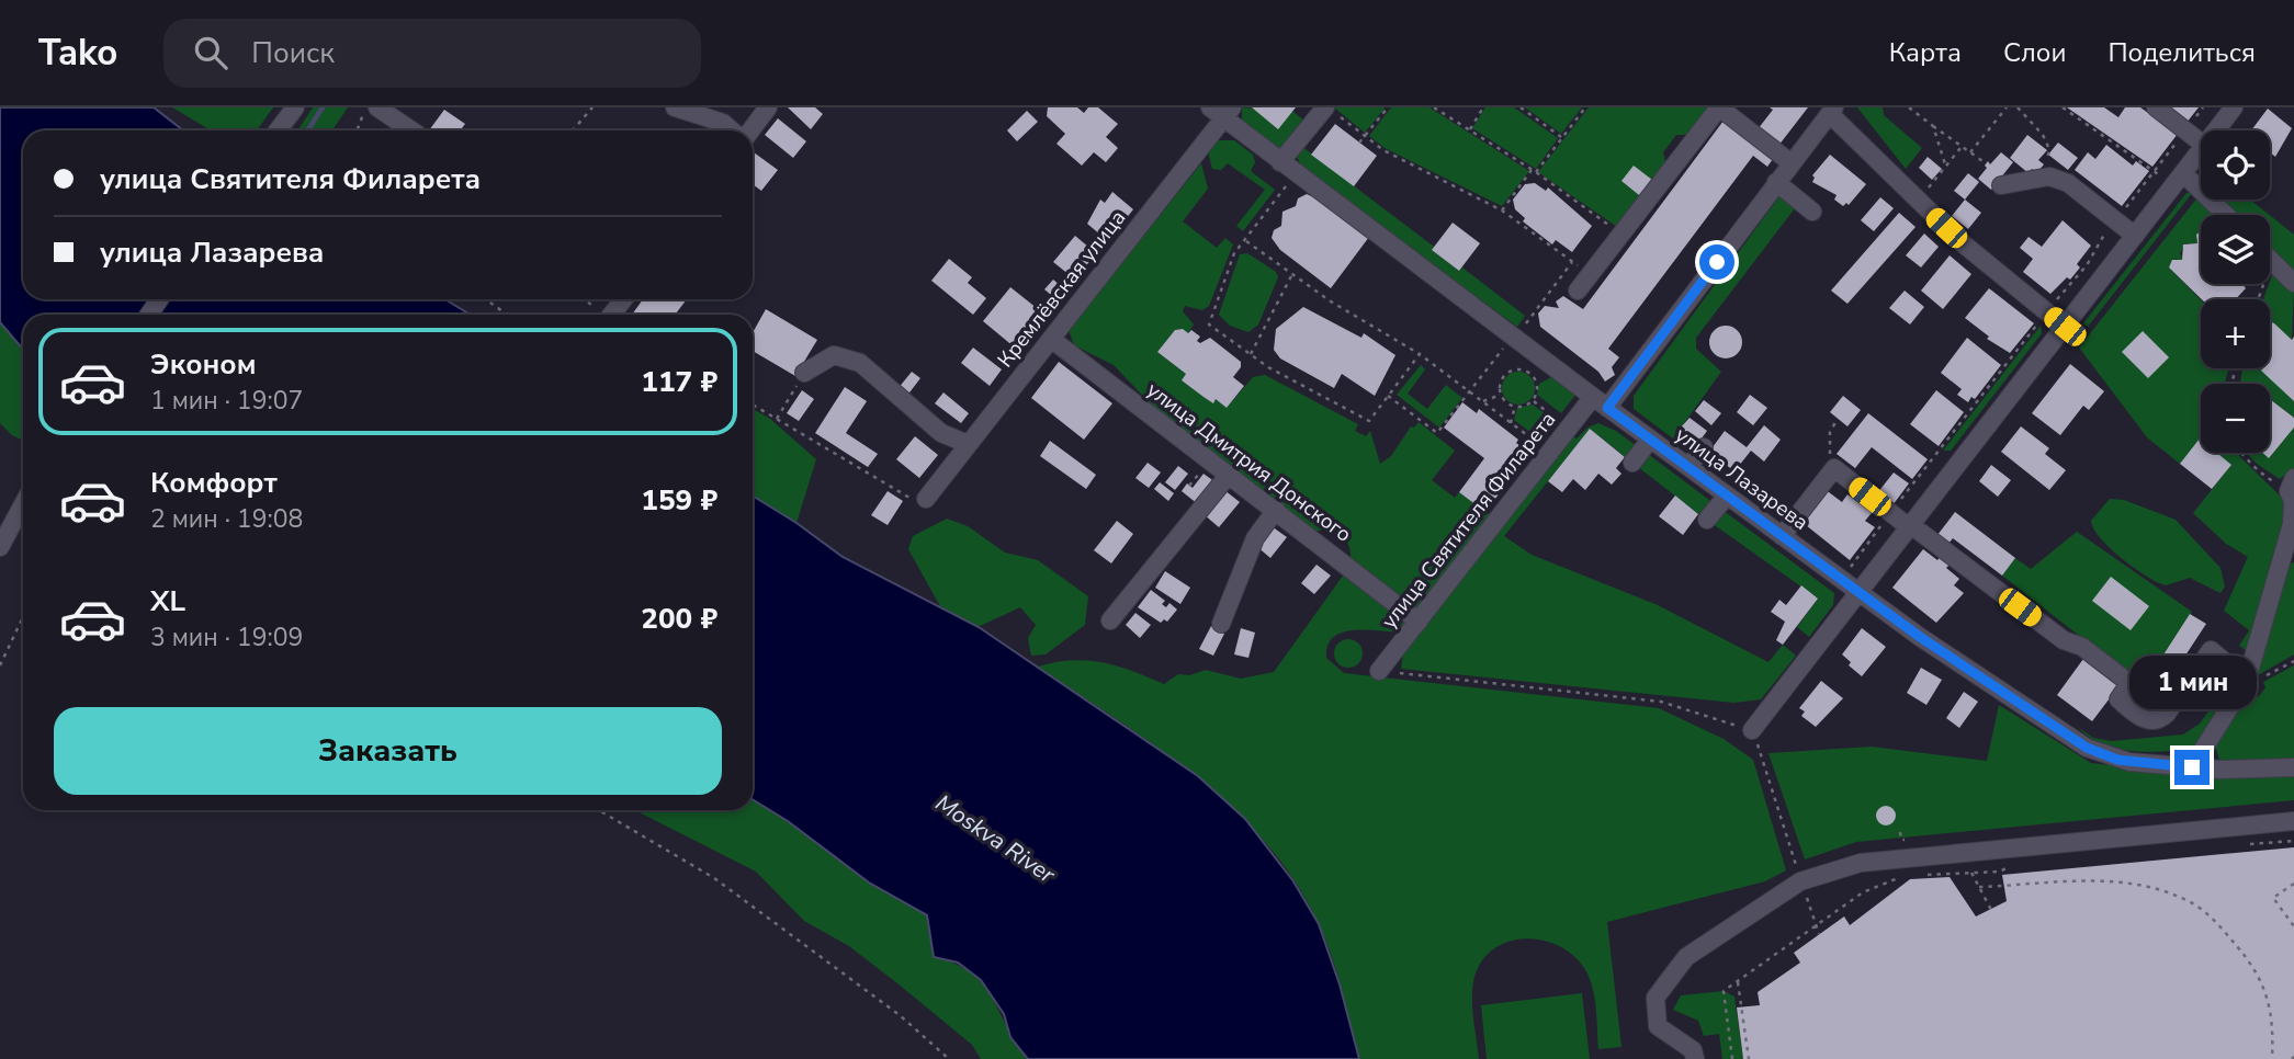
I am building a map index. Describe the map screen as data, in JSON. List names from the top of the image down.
{
  "streets": {
    "street": [
      "Кремлёвская улица",
      "улица Дмитрия Донского",
      "улица Лазарева",
      "улица Святителя Филарета"
    ]
  },
  "crossings": [
    ["Кремлёвская улица", "улица Дмитрия Донского"],
    ["Кремлёвская улица", "улица Лазарева"],
    ["улица Дмитрия Донского", "улица Святителя Филарета"],
    ["улица Лазарева", "улица Святителя Филарета"]
  ],
  "water": ["Moskva River"],
  "page": {
    "header": "Tako",
    "search": "Поиск",
    "nav": ["Карта", "Слои", "Поделиться"],
    "map_buttons": ["+", "−"],
    "banner": ["улица Святителя Филарета", "улица Лазарева"],
    "list": [
      {
        "name": "Эконом",
        "note": "1 мин · 19:07",
        "value": "117 ₽"
      },
      {
        "name": "Комфорт",
        "note": "2 мин · 19:08",
        "value": "159 ₽"
      },
      {
        "name": "XL",
        "note": "3 мин · 19:09",
        "value": "200 ₽"
      }
    ],
    "bubble": "1 мин",
    "buttons": "Заказать"
  }
}
